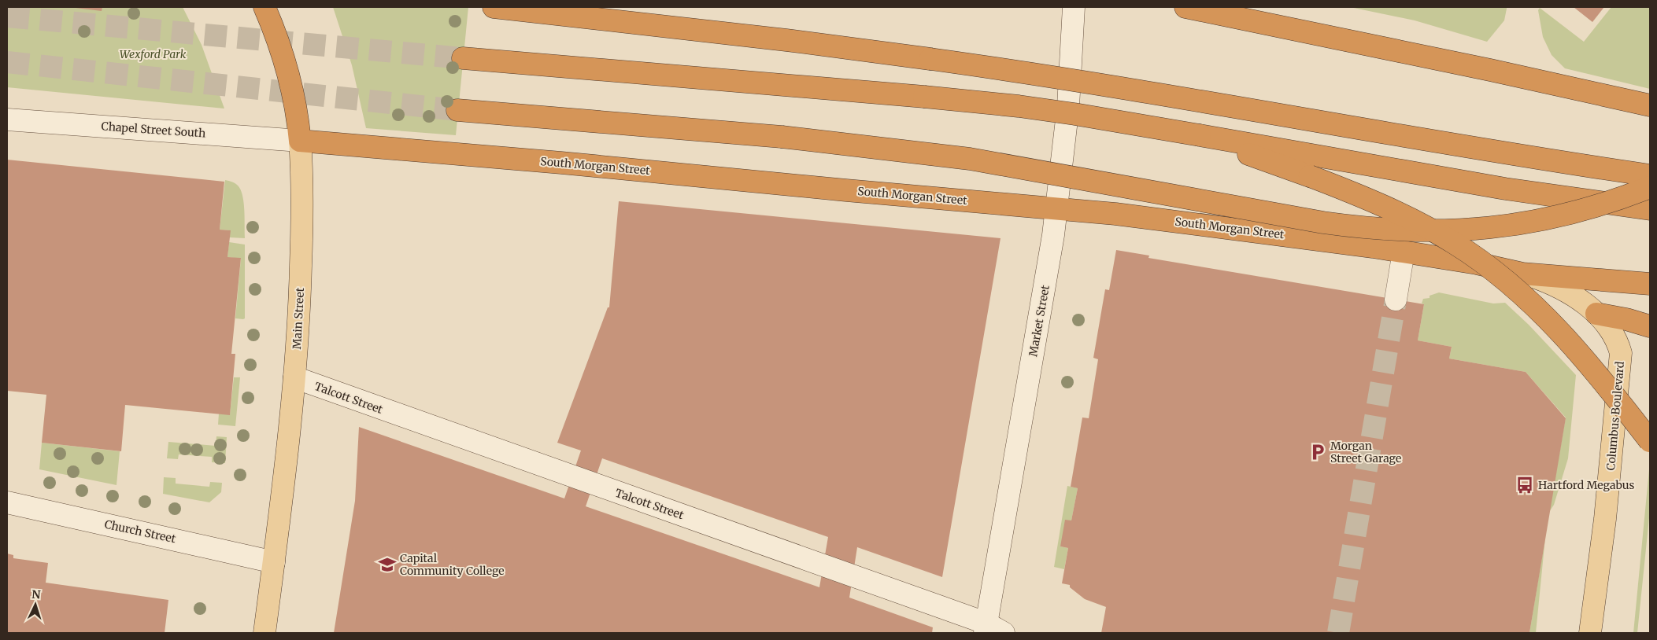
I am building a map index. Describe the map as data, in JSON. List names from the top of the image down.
{
  "streets": {
    "highway": ["South Morgan Street", "Main Street"],
    "main road": ["Columbus Boulevard"],
    "street": [
      "Chapel Street South",
      "Market Street",
      "Talcott Street",
      "Church Street"
    ]
  },
  "crossings": [
    ["Chapel Street South", "South Morgan Street"],
    ["Chapel Street South", "Main Street"],
    ["South Morgan Street", "Main Street"],
    ["South Morgan Street", "Market Street"],
    ["South Morgan Street", "Columbus Boulevard"],
    ["Main Street", "Talcott Street"],
    ["Main Street", "Church Street"],
    ["Market Street", "Talcott Street"]
  ],
  "parks": ["Wexford Park"],
  "places": {
    "parking": ["Morgan Street Garage"],
    "bus stop": ["Hartford Megabus"],
    "school or university": ["Capital Community College"]
  },
  "north": "top"
}
